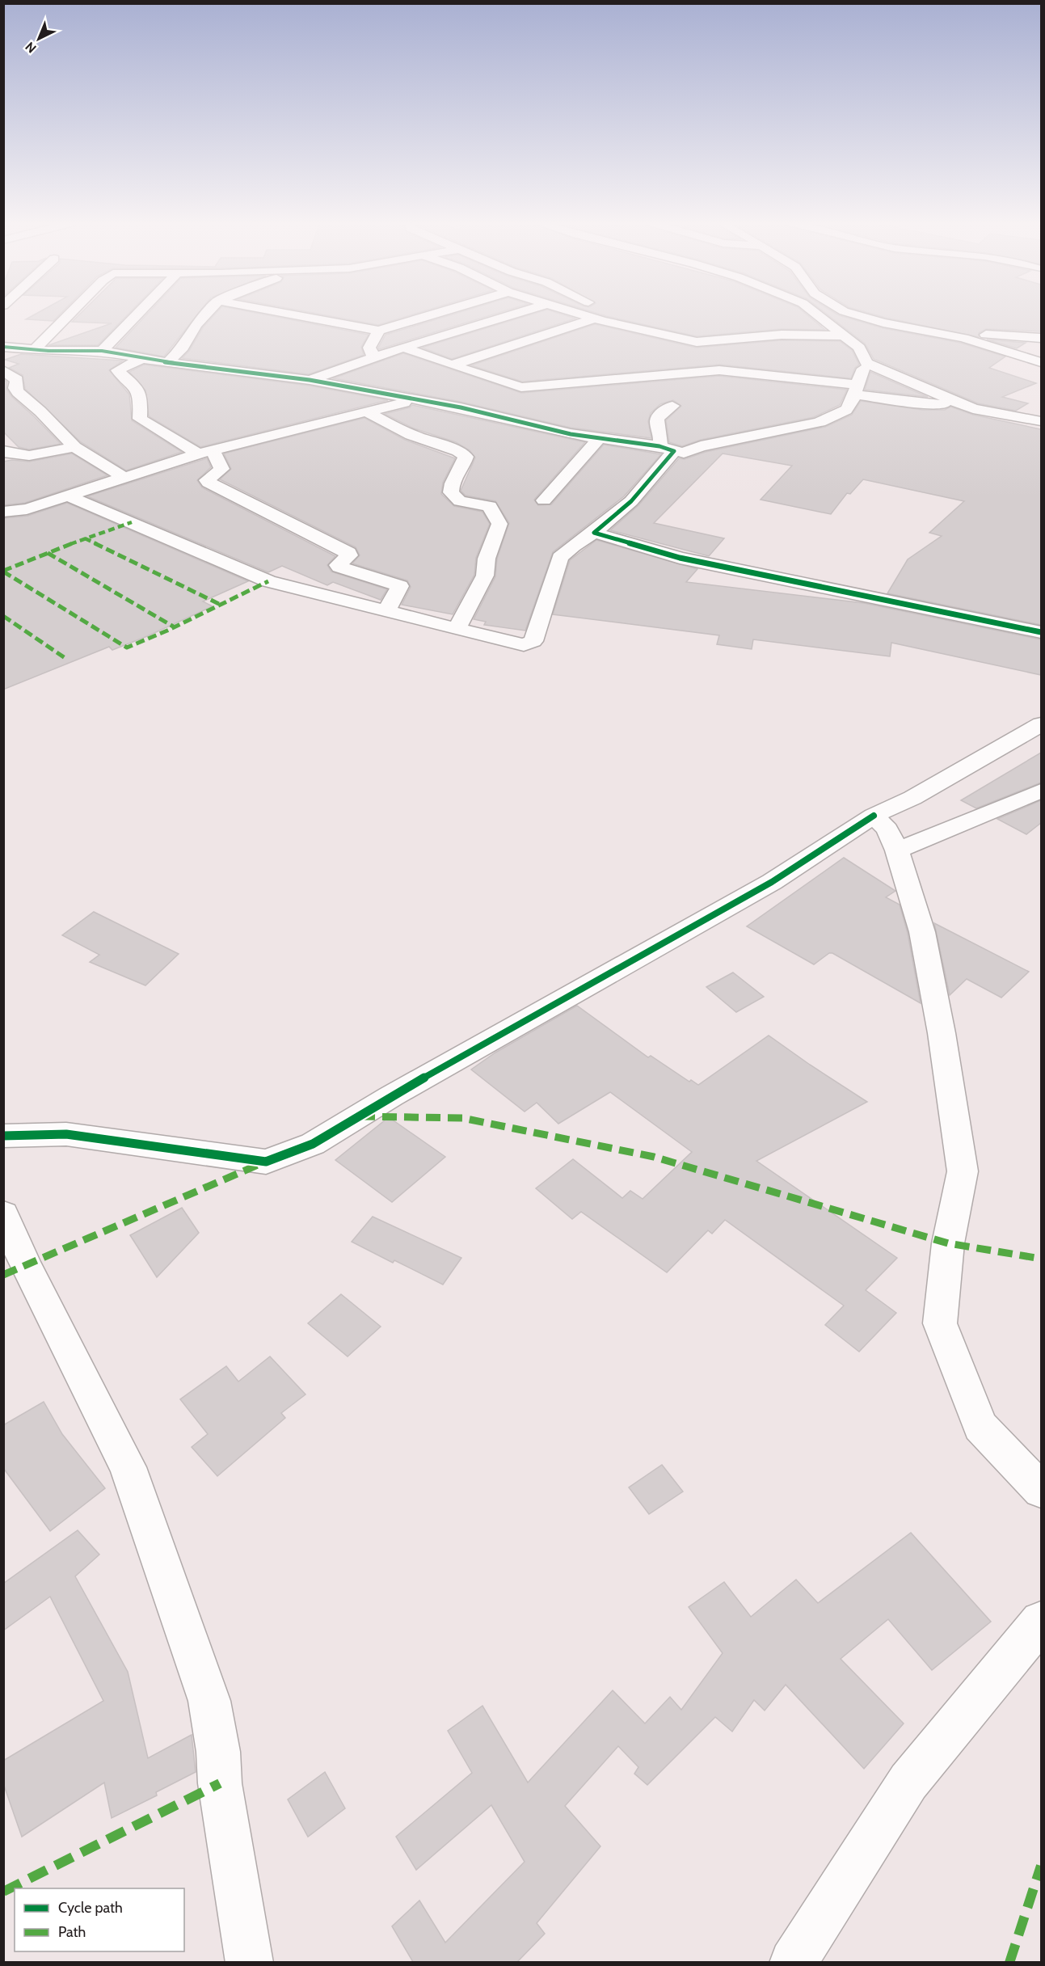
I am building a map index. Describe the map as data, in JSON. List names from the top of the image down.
{
  "legend": ["Cycle path", "Path"],
  "north": "bottom left"
}
